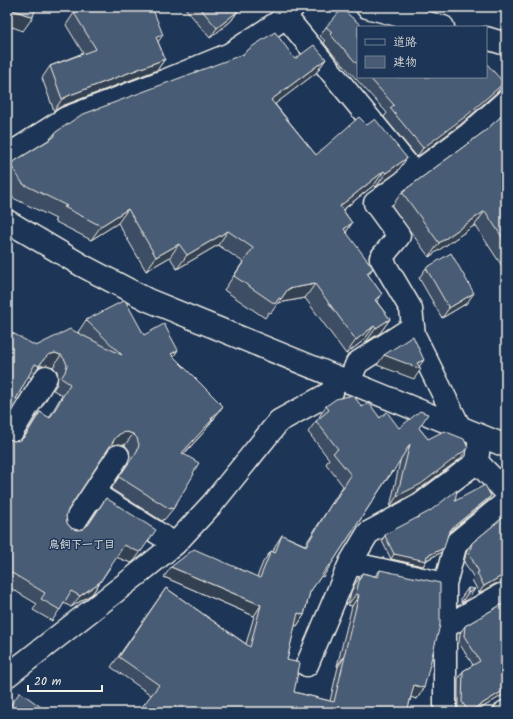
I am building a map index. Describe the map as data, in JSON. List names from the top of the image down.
{
  "districts": ["鳥飼下一丁目"],
  "legend": ["道路", "建物"],
  "scale_bar": "20 m"
}
